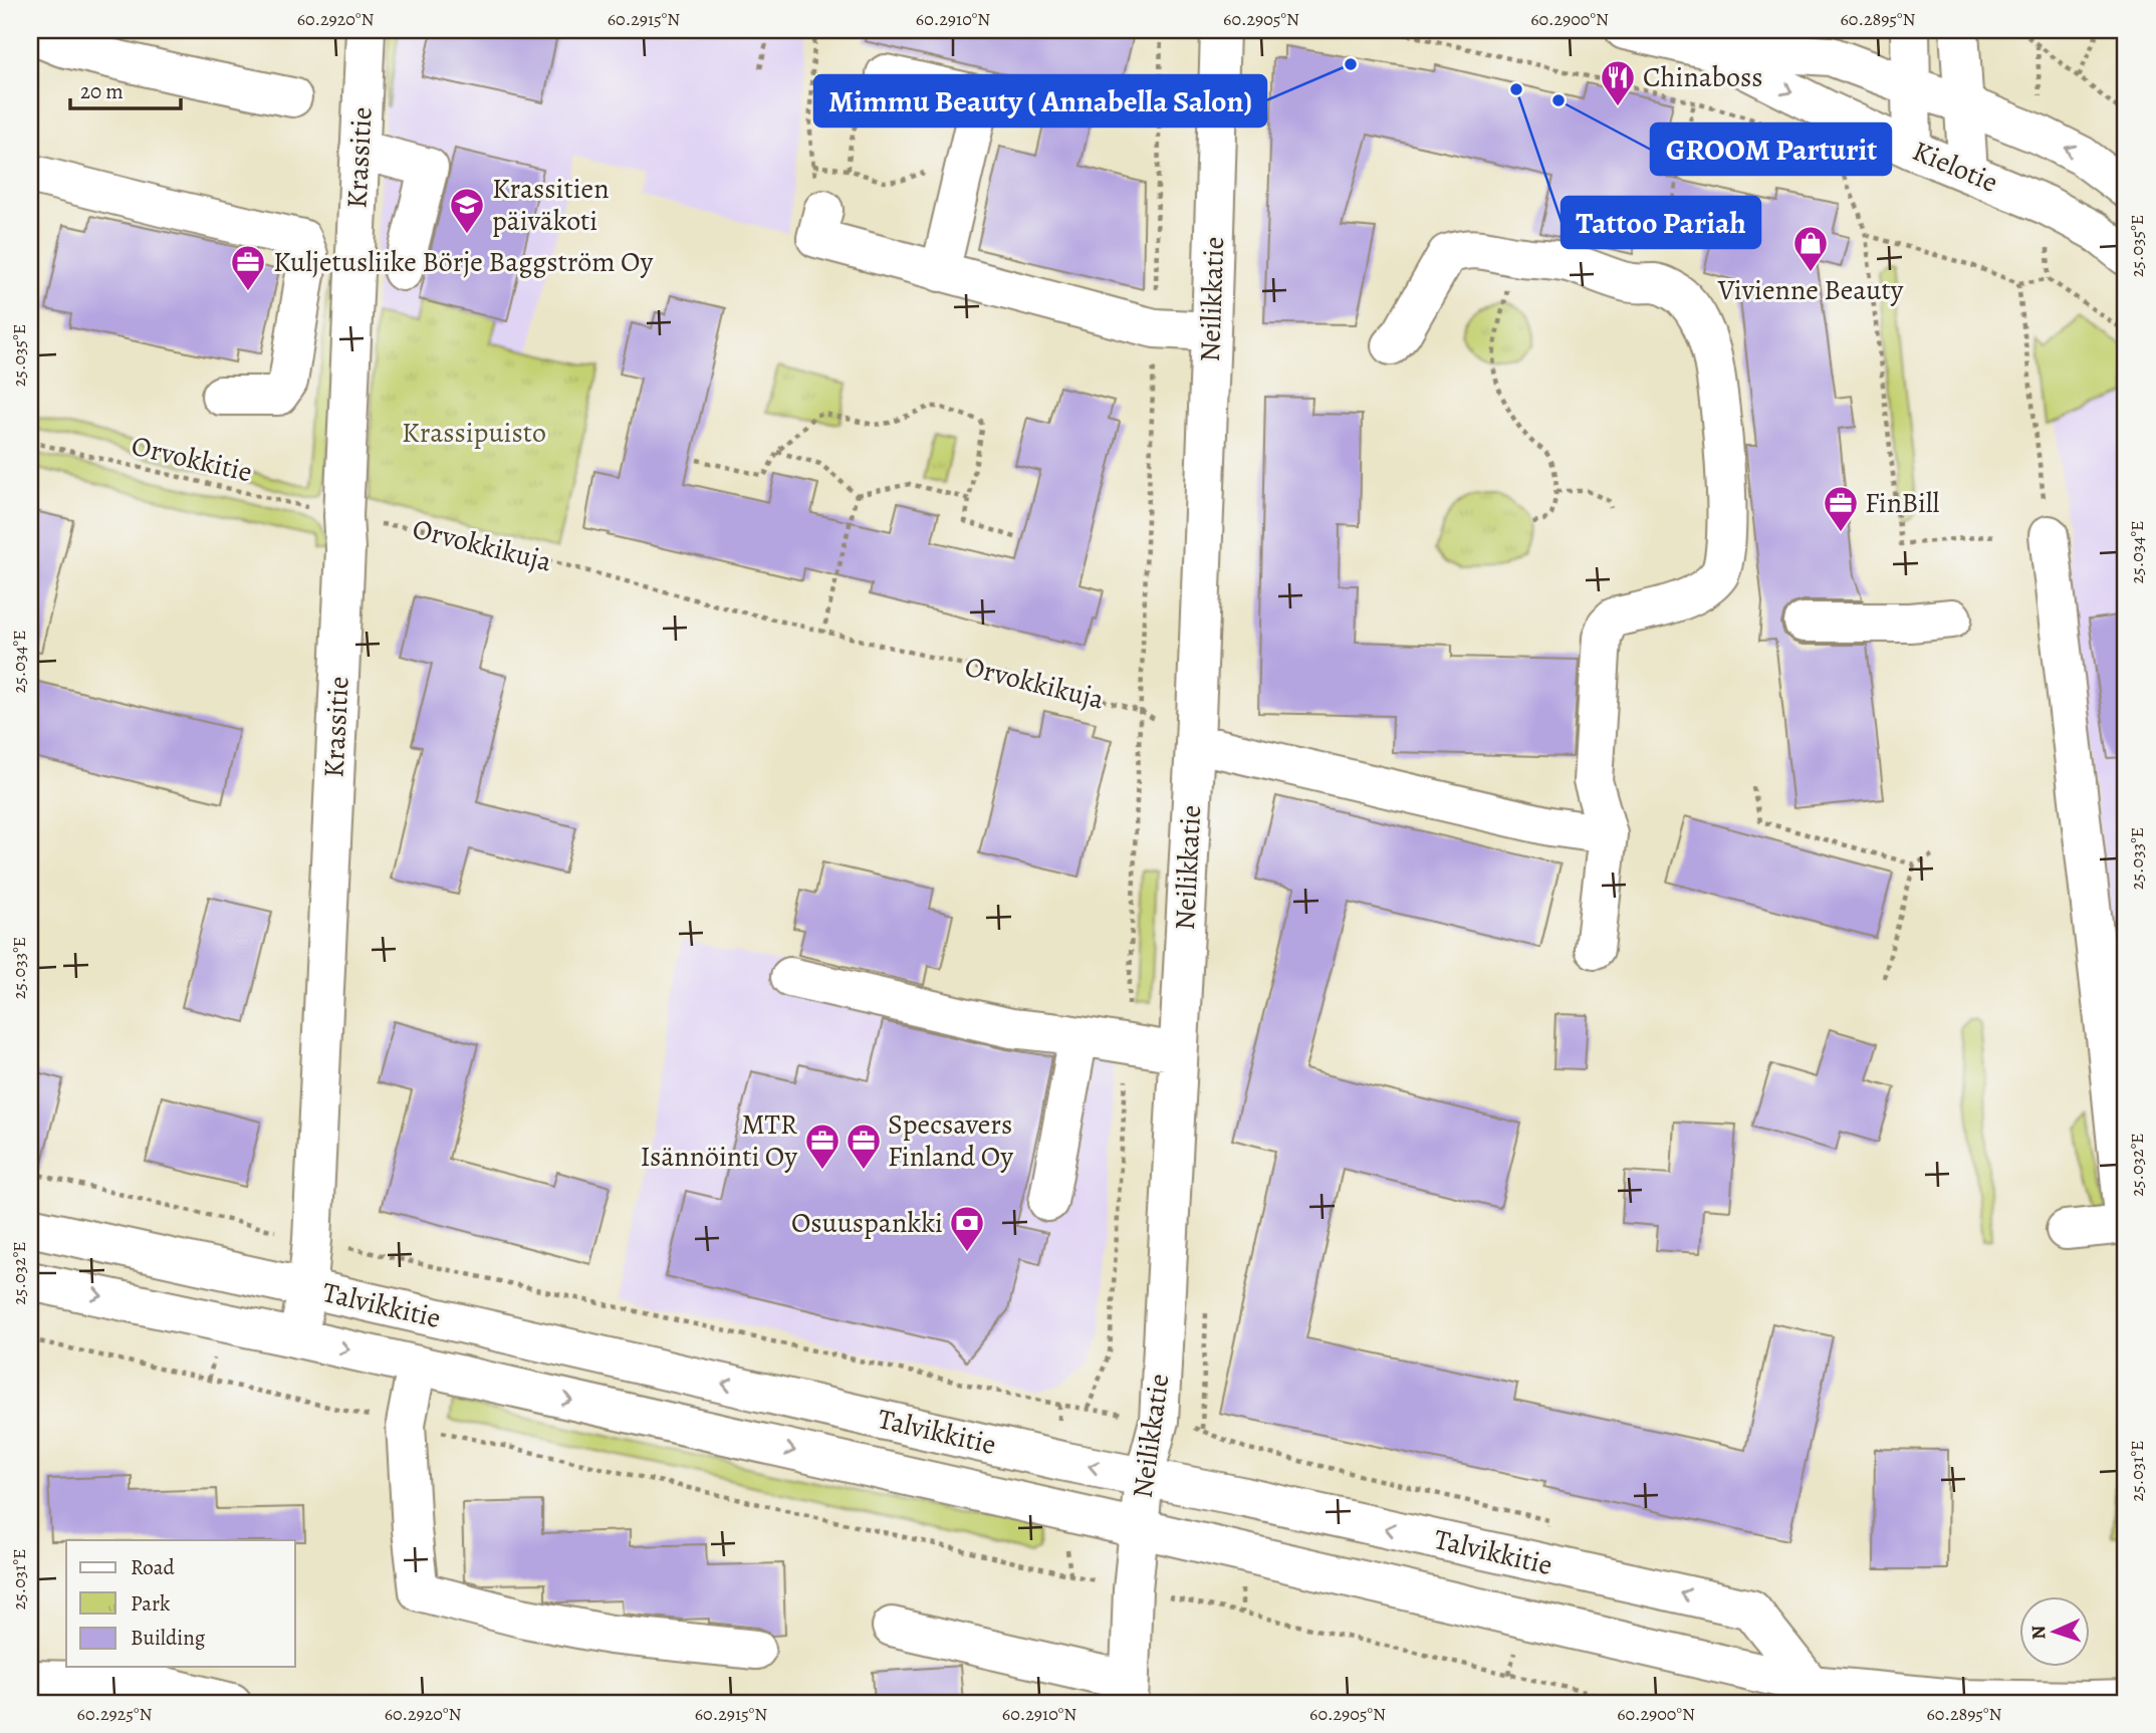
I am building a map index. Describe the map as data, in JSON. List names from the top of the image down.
{
  "streets": {
    "main road": [
      "Krassitie",
      "Kielotie",
      "Neilikkatie",
      "Talvikkitie"
    ],
    "path": ["Orvokkitie", "Orvokkikuja"]
  },
  "crossings": [
    ["Krassitie", "Orvokkitie"],
    ["Krassitie", "Orvokkikuja"],
    ["Krassitie", "Talvikkitie"],
    ["Neilikkatie", "Orvokkikuja"],
    ["Neilikkatie", "Talvikkitie"],
    ["Orvokkitie", "Orvokkikuja"]
  ],
  "parks": ["Krassipuisto"],
  "places": {
    "other": ["Mimmu Beauty ( Annabella Salon)", "Tattoo Pariah", "GROOM Parturit"],
    "restaurant": ["Chinaboss"],
    "school or university": ["Krassitien päiväkoti"],
    "shop": ["Vivienne Beauty"],
    "office": [
      "Kuljetusliike Börje Baggström Oy",
      "FinBill",
      "MTR Isännöinti Oy",
      "Specsavers Finland Oy"
    ],
    "bank": ["Osuuspankki"]
  },
  "legend": ["Road", "Park", "Building"],
  "scale_bar": "20 m",
  "north": "left",
  "coordinates": [
    "60.2920°N",
    "60.2915°N",
    "60.2910°N",
    "60.2905°N",
    "60.2900°N",
    "60.2895°N",
    "25.035°E",
    "25.034°E",
    "25.033°E",
    "25.032°E",
    "25.031°E",
    "60.2925°N"
  ]
}
